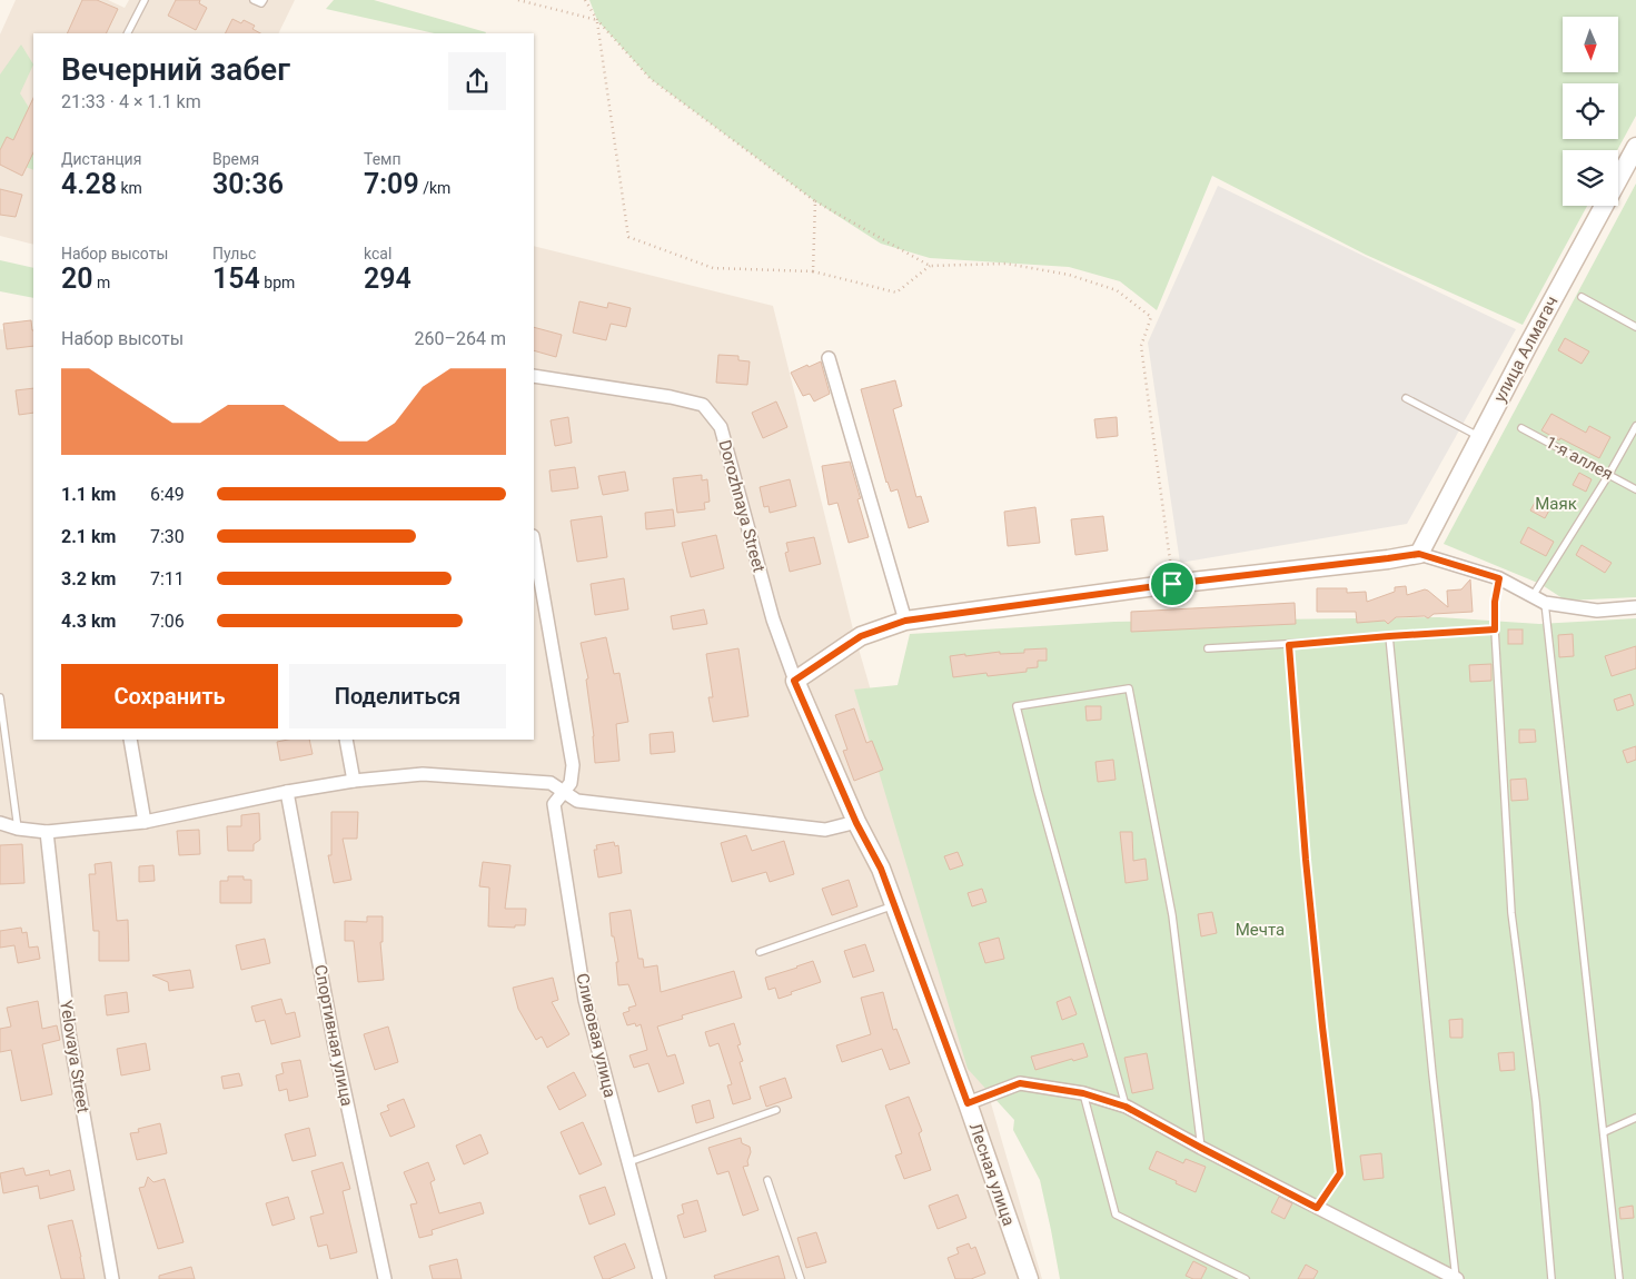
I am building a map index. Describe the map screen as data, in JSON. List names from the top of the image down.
{
  "streets": {
    "street": [
      "улица Алмагач",
      "Dorozhnaya Street",
      "Спортивная улица",
      "Сливовая улица",
      "Yelovaya Street",
      "Лесная улица"
    ],
    "lane": ["1-я аллея"]
  },
  "crossings": [
    ["Dorozhnaya Street", "Лесная улица"]
  ],
  "parks": ["Маяк", "Мечта"],
  "north": "bottom",
  "page": {
    "heading": ["Вечерний забег", "21:33 · 4 × 1.1 km"],
    "stats": [
      ["Дистанция", "4.28 km"],
      ["Время", "30:36"],
      ["Темп", "7:09 /km"],
      ["Набор высоты", "20 m"],
      ["Пульс", "154 bpm"],
      ["kcal", "294"]
    ],
    "chart": ["Набор высоты", "260–264 m"],
    "list": [
      {
        "name": "1.1 km",
        "note": "6:49"
      },
      {
        "name": "2.1 km",
        "note": "7:30"
      },
      {
        "name": "3.2 km",
        "note": "7:11"
      },
      {
        "name": "4.3 km",
        "note": "7:06"
      }
    ],
    "buttons": ["Сохранить", "Поделиться"]
  }
}
